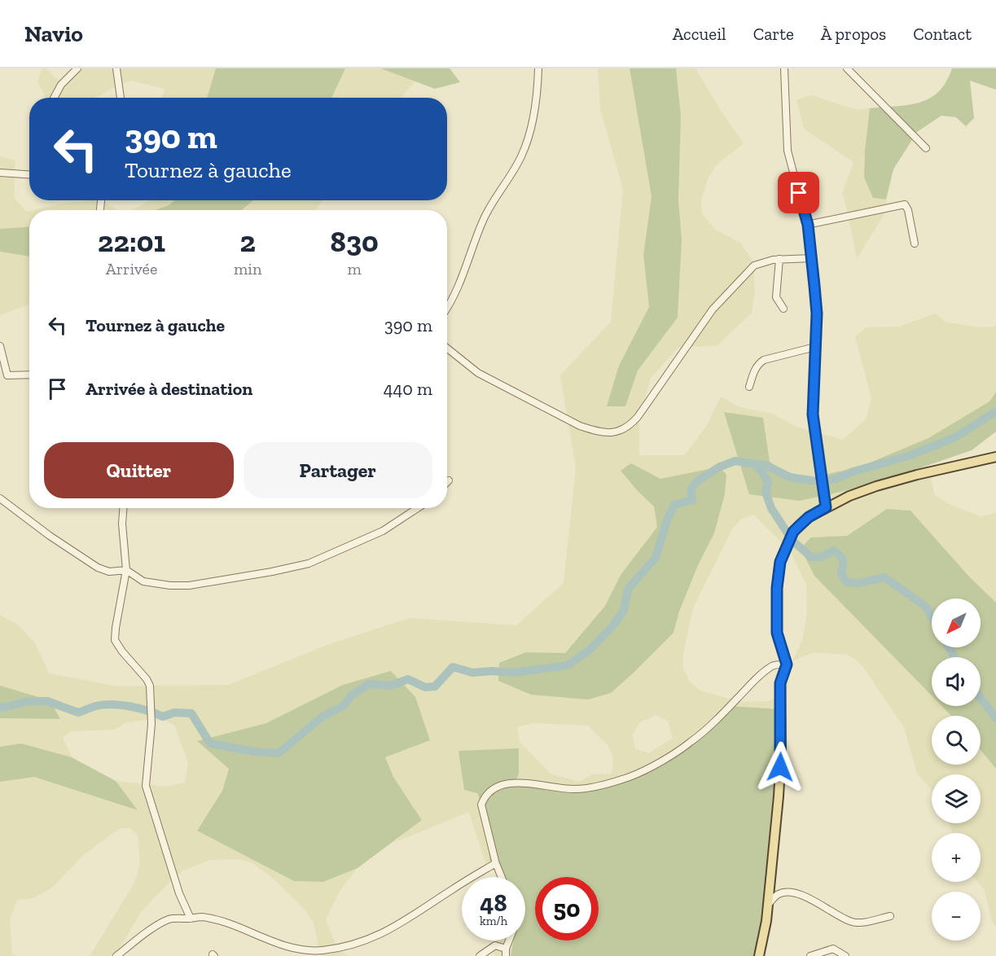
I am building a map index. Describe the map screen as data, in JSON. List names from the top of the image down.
{
  "north": "bottom left",
  "page": {
    "header": "Navio",
    "nav": [
      "Accueil",
      "Carte",
      "À propos",
      "Contact"
    ],
    "turn": ["390 m", "Tournez à gauche"],
    "eta": [
      "22:01",
      "Arrivée",
      "2",
      "min",
      "830",
      "m"
    ],
    "list": [
      {
        "name": "Tournez à gauche",
        "value": "390 m"
      },
      {
        "name": "Arrivée à destination",
        "value": "440 m"
      }
    ],
    "buttons": ["Quitter", "Partager"],
    "map_buttons": ["+", "−"],
    "speed": "48 km/h",
    "limit": "50"
  }
}
